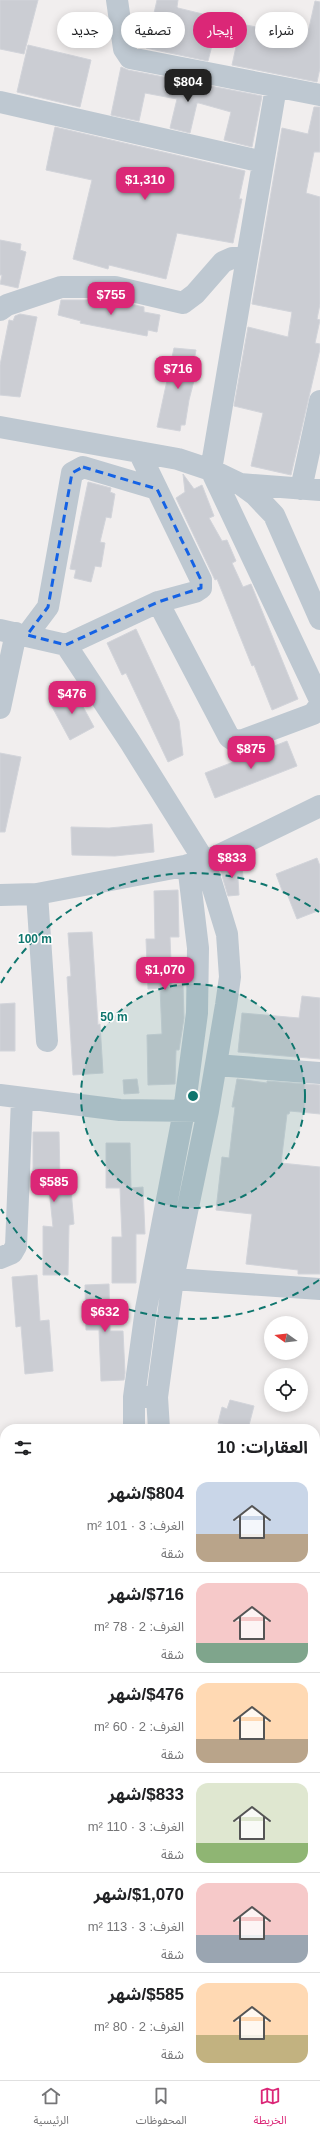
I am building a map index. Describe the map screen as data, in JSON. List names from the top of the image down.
{
  "north": "left",
  "page": {
    "chip": [
      "شراء",
      "إيجار",
      "تصفية",
      "جديد"
    ],
    "price": [
      "$804",
      "$1,310",
      "$755",
      "$716",
      "$476",
      "$875",
      "$833",
      "$1,070",
      "$585",
      "$632"
    ],
    "heading": "العقارات: 10",
    "list": [
      {
        "name": "$804/شهر",
        "note": "الغرف: 3 · 101 m² · شقة"
      },
      {
        "name": "$716/شهر",
        "note": "الغرف: 2 · 78 m² · شقة"
      },
      {
        "name": "$476/شهر",
        "note": "الغرف: 2 · 60 m² · شقة"
      },
      {
        "name": "$833/شهر",
        "note": "الغرف: 3 · 110 m² · شقة"
      },
      {
        "name": "$1,070/شهر",
        "note": "الغرف: 3 · 113 m² · شقة"
      },
      {
        "name": "$585/شهر",
        "note": "الغرف: 2 · 80 m² · شقة"
      }
    ],
    "tabs": ["الخريطة", "المحفوظات", "الرئيسية"]
  },
  "rings": ["100 m", "50 m"]
}
